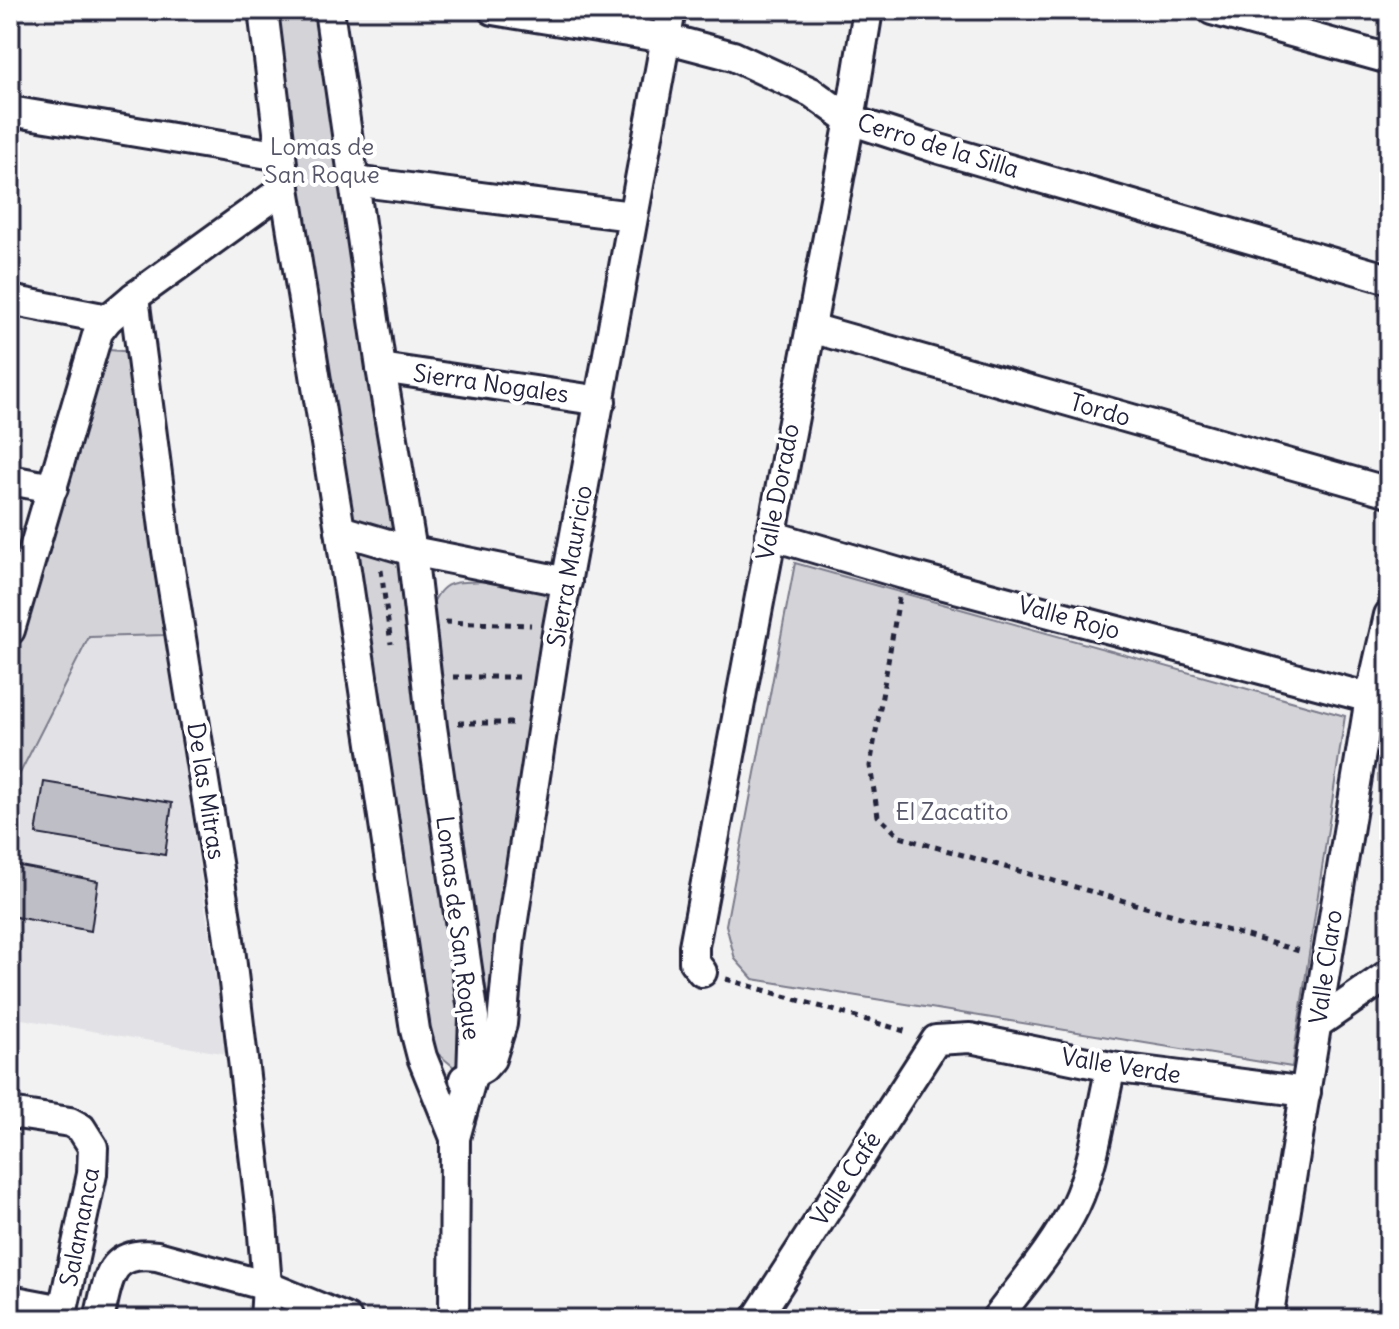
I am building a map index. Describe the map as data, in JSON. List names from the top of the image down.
{
  "streets": {
    "street": [
      "Cerro de la Silla",
      "Sierra Nogales",
      "Tordo",
      "Valle Dorado",
      "Sierra Mauricio",
      "Valle Rojo",
      "De las Mitras",
      "Lomas de San Roque",
      "Valle Claro",
      "Valle Verde",
      "Valle Café",
      "Salamanca"
    ]
  },
  "crossings": [
    ["Cerro de la Silla", "Valle Dorado"],
    ["Cerro de la Silla", "Sierra Mauricio"],
    ["Sierra Nogales", "Sierra Mauricio"],
    ["Sierra Nogales", "Lomas de San Roque"],
    ["Tordo", "Valle Dorado"],
    ["Valle Dorado", "Valle Rojo"],
    ["Sierra Mauricio", "Lomas de San Roque"],
    ["Valle Rojo", "Valle Claro"],
    ["Valle Claro", "Valle Verde"],
    ["Valle Verde", "Valle Café"]
  ],
  "parks": ["Lomas de San Roque", "El Zacatito"]
}
